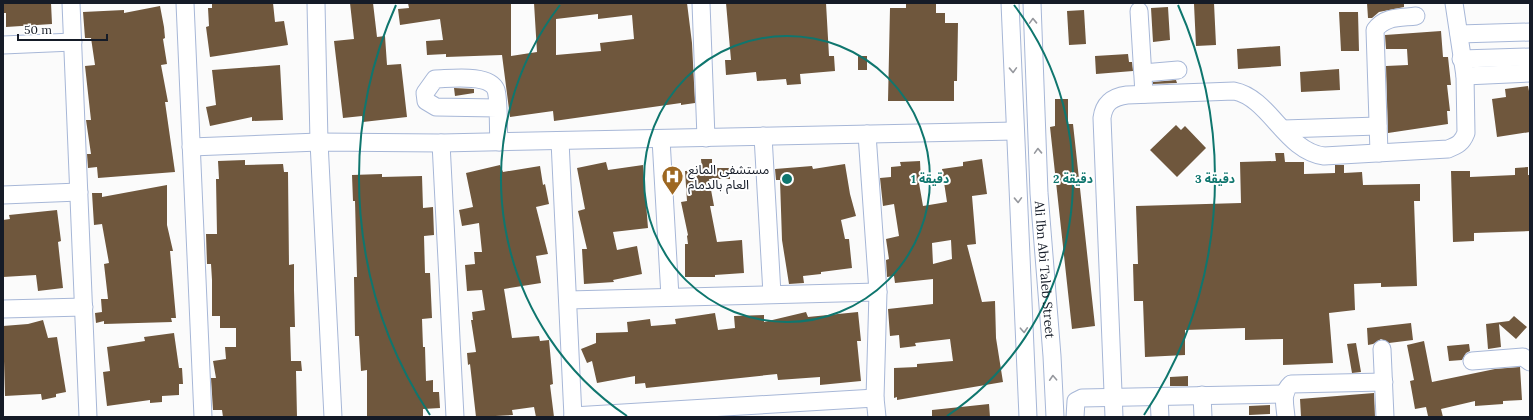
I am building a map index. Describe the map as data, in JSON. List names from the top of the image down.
{
  "streets": {
    "street": ["Ali Ibn Abi Taleb Street"]
  },
  "places": {
    "hospital": ["مستشفى المانع العام بالدمام"]
  },
  "scale_bar": "50 m",
  "rings": ["1 دقيقة", "2 دقيقة", "3 دقيقة"]
}
